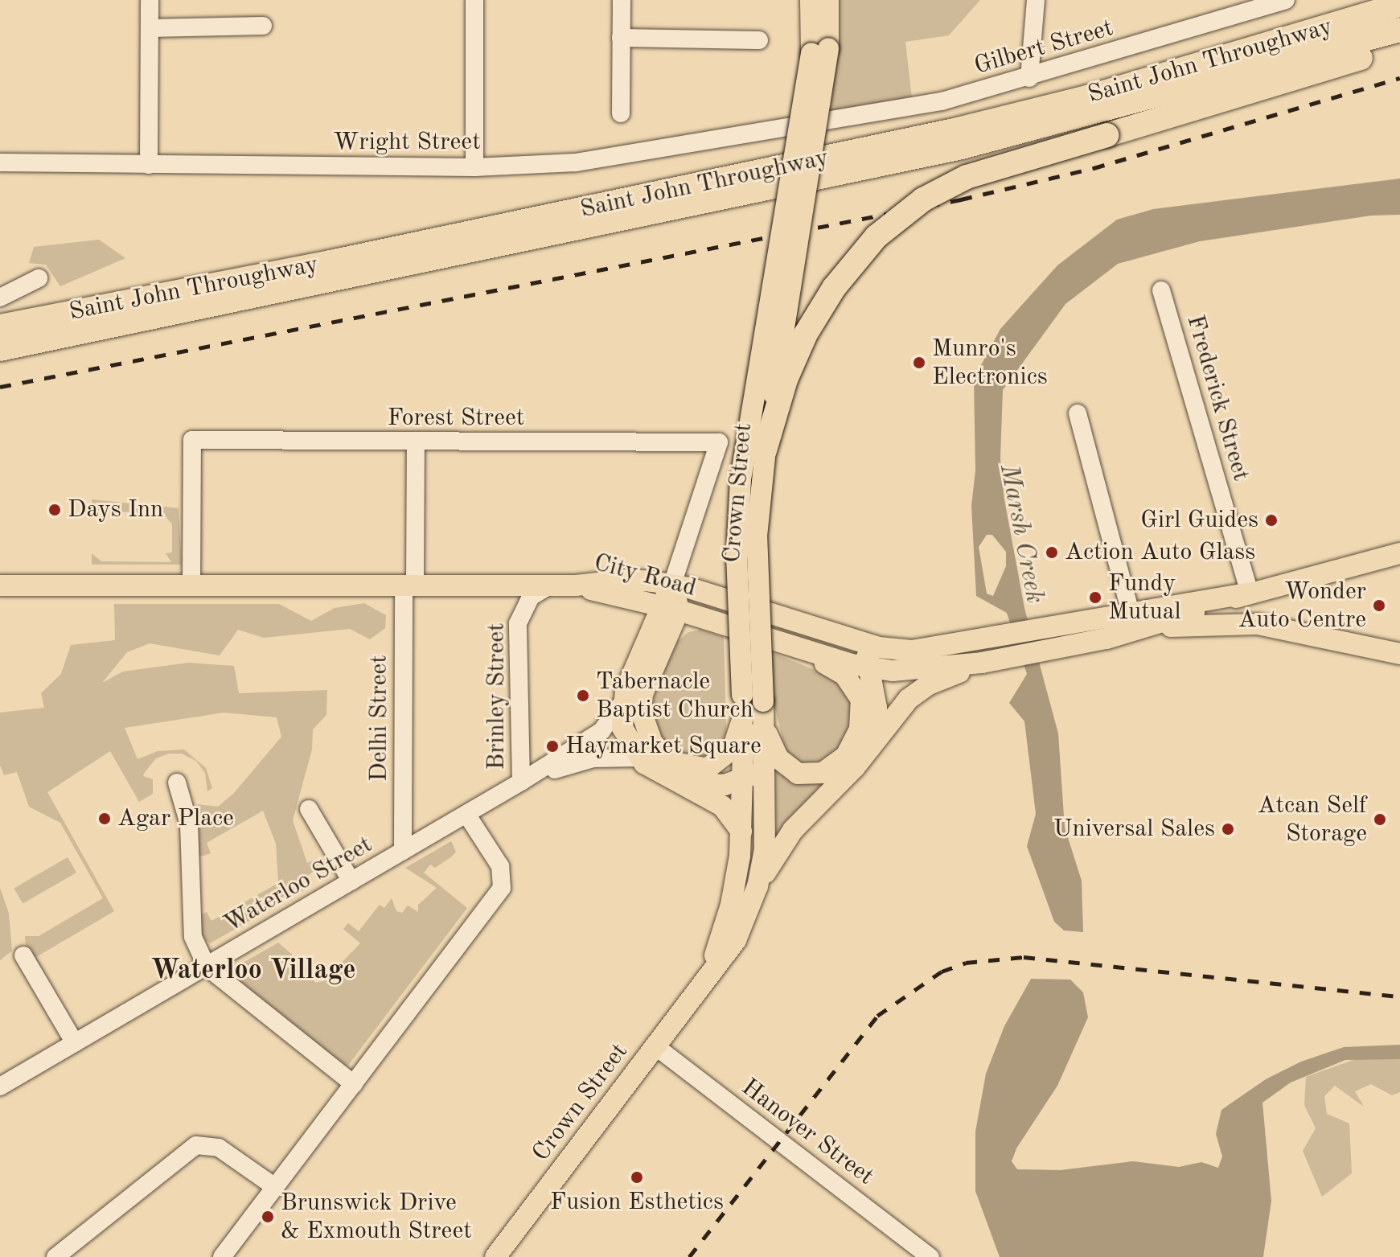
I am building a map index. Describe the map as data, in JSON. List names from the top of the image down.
{
  "streets": {
    "highway": ["Saint John Throughway"],
    "main road": ["Crown Street", "City Road"],
    "street": [
      "Gilbert Street",
      "Wright Street",
      "Frederick Street",
      "Forest Street",
      "Brinley Street",
      "Delhi Street",
      "Waterloo Street",
      "Hanover Street"
    ]
  },
  "crossings": [
    ["Gilbert Street", "Wright Street"],
    ["Forest Street", "City Road"],
    ["Forest Street", "Delhi Street"],
    ["Crown Street", "Hanover Street"],
    ["Brinley Street", "Waterloo Street"],
    ["Delhi Street", "Waterloo Street"]
  ],
  "districts": ["Waterloo Village"],
  "water": ["Marsh Creek"],
  "places": [
    "Munro's Electronics",
    "Days Inn",
    "Girl Guides",
    "Action Auto Glass",
    "Fundy Mutual",
    "Wonder Auto Centre",
    "Tabernacle Baptist Church",
    "Haymarket Square",
    "Agar Place",
    "Atcan Self Storage",
    "Universal Sales",
    "Fusion Esthetics",
    "Brunswick Drive & Exmouth Street"
  ]
}
